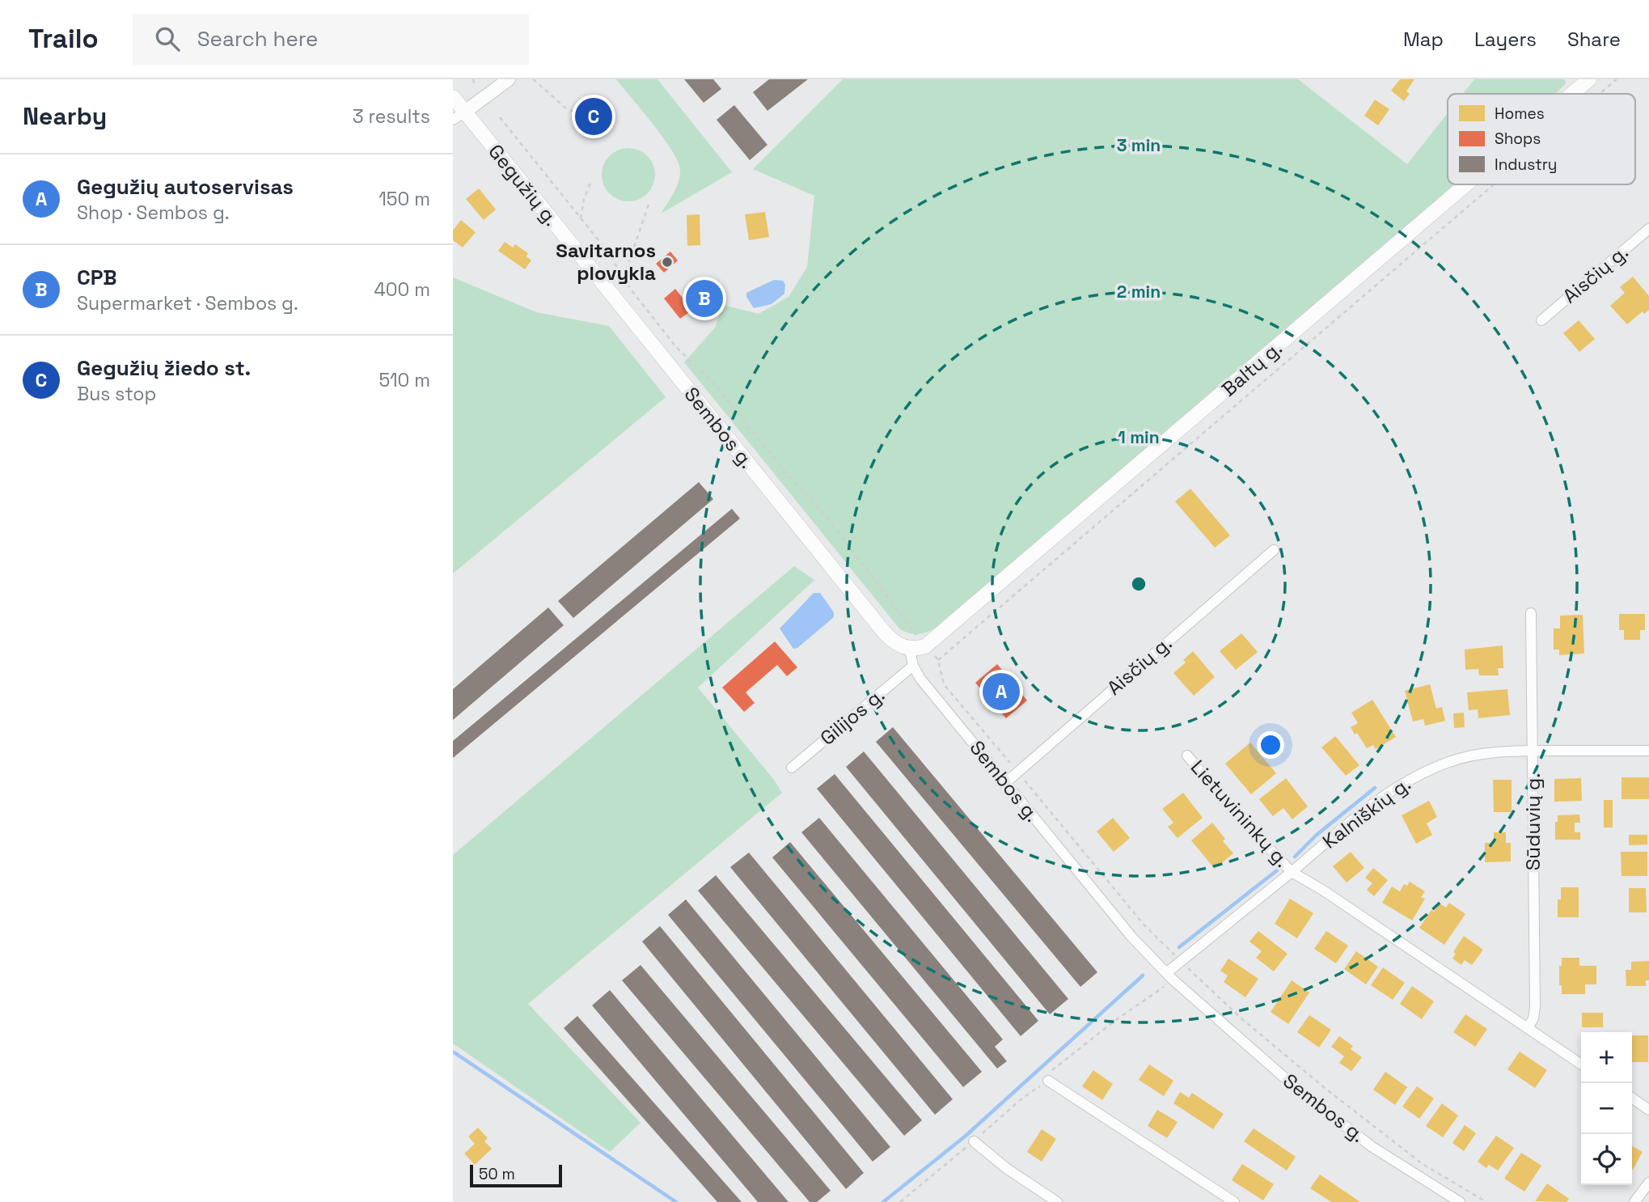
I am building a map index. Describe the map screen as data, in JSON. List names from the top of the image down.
{
  "streets": {
    "main road": ["Gegužių g.", "Baltų g.", "Sembos g."],
    "street": [
      "Aisčių g.",
      "Gilijos g.",
      "Kalniškių g.",
      "Lietuvininkų g.",
      "Sūduvių g."
    ]
  },
  "crossings": [
    ["Gegužių g.", "Sembos g."],
    ["Aisčių g.", "Sembos g."],
    ["Baltų g.", "Sembos g."],
    ["Sembos g.", "Gilijos g."],
    ["Sembos g.", "Kalniškių g."],
    ["Kalniškių g.", "Lietuvininkų g."],
    ["Kalniškių g.", "Sūduvių g."]
  ],
  "places": ["Savitarnos plovykla"],
  "legend": ["Homes", "Shops", "Industry"],
  "scale_bar": "50 m",
  "page": {
    "header": "Trailo",
    "search": "Search here",
    "nav": ["Map", "Layers", "Share"],
    "heading": ["Nearby", "3 results"],
    "pins": ["C", "B", "A"],
    "list": [
      {
        "mark": "A",
        "name": "Gegužių autoservisas",
        "note": "Shop · Sembos g.",
        "value": "150 m"
      },
      {
        "mark": "B",
        "name": "CPB",
        "note": "Supermarket · Sembos g.",
        "value": "400 m"
      },
      {
        "mark": "C",
        "name": "Gegužių žiedo st.",
        "note": "Bus stop",
        "value": "510 m"
      }
    ],
    "map_buttons": ["+", "−"],
    "scale": "50 m"
  },
  "rings": ["3 min", "2 min", "1 min"]
}
